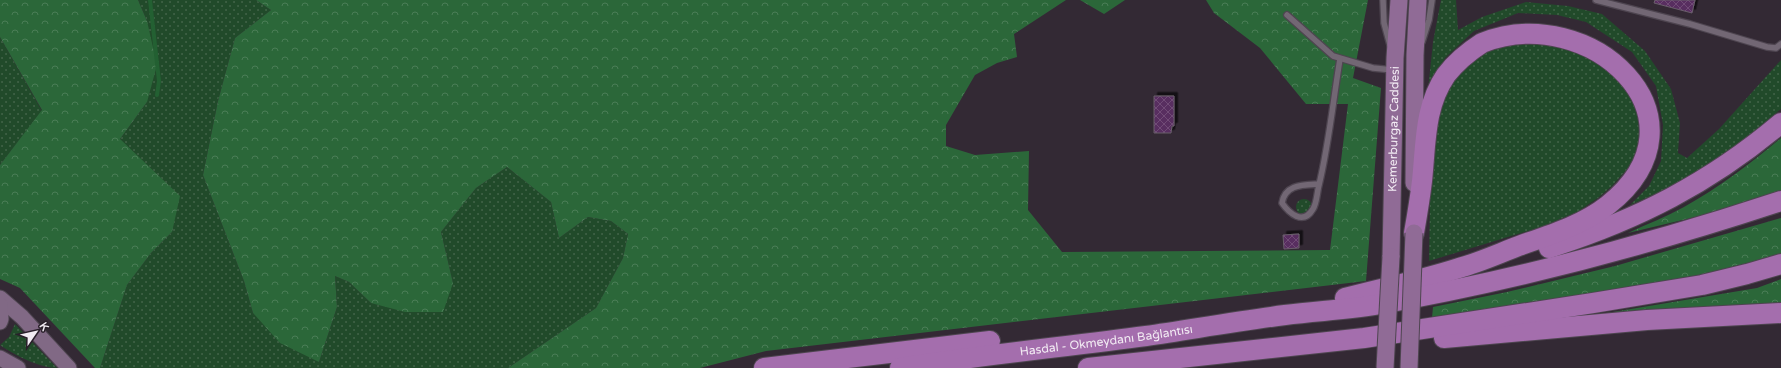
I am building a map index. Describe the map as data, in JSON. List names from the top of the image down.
{
  "streets": {
    "highway": ["Hasdal - Okmeydanı Bağlantısı"],
    "main road": ["Kemerburgaz Caddesi"]
  },
  "north": "top right"
}
